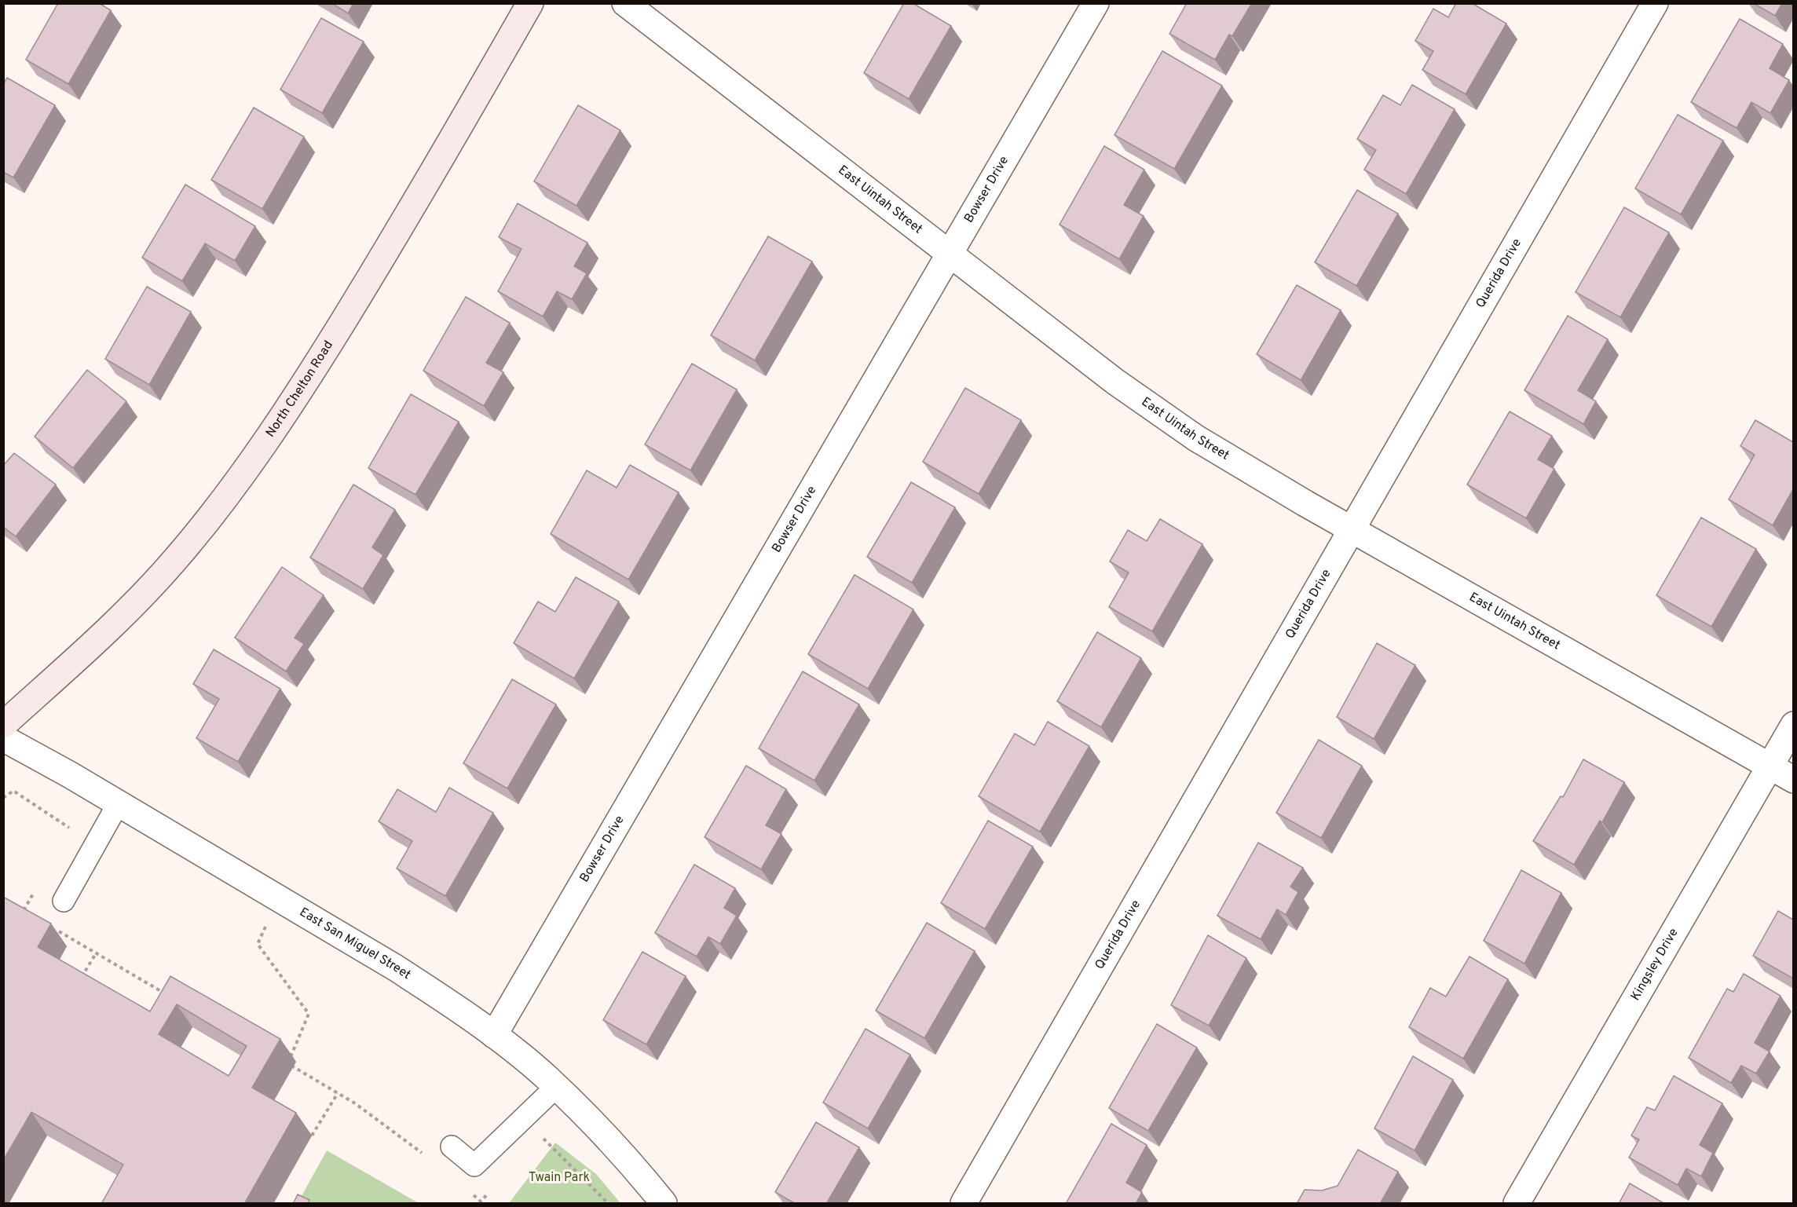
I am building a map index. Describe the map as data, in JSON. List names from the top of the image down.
{
  "streets": {
    "main road": ["North Chelton Road"],
    "street": [
      "Bowser Drive",
      "East Uintah Street",
      "Querida Drive",
      "East San Miguel Street",
      "Kingsley Drive"
    ]
  },
  "crossings": [
    ["Bowser Drive", "East Uintah Street"],
    ["Bowser Drive", "East San Miguel Street"],
    ["East Uintah Street", "Querida Drive"],
    ["East Uintah Street", "Kingsley Drive"]
  ],
  "parks": ["Twain Park"]
}
